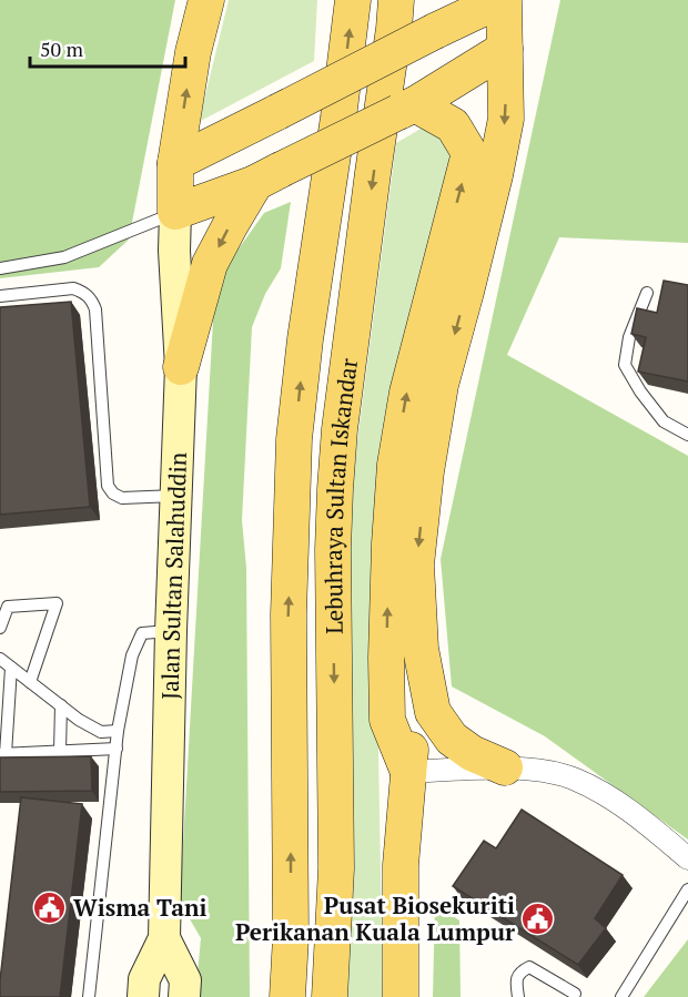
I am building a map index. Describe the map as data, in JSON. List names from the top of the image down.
{
  "streets": {
    "main road": ["Lebuhraya Sultan Iskandar"],
    "street": ["Jalan Sultan Salahuddin"]
  },
  "places": {
    "public building": ["Wisma Tani", "Pusat Biosekuriti Perikanan Kuala Lumpur"]
  },
  "scale_bar": "50 m"
}
